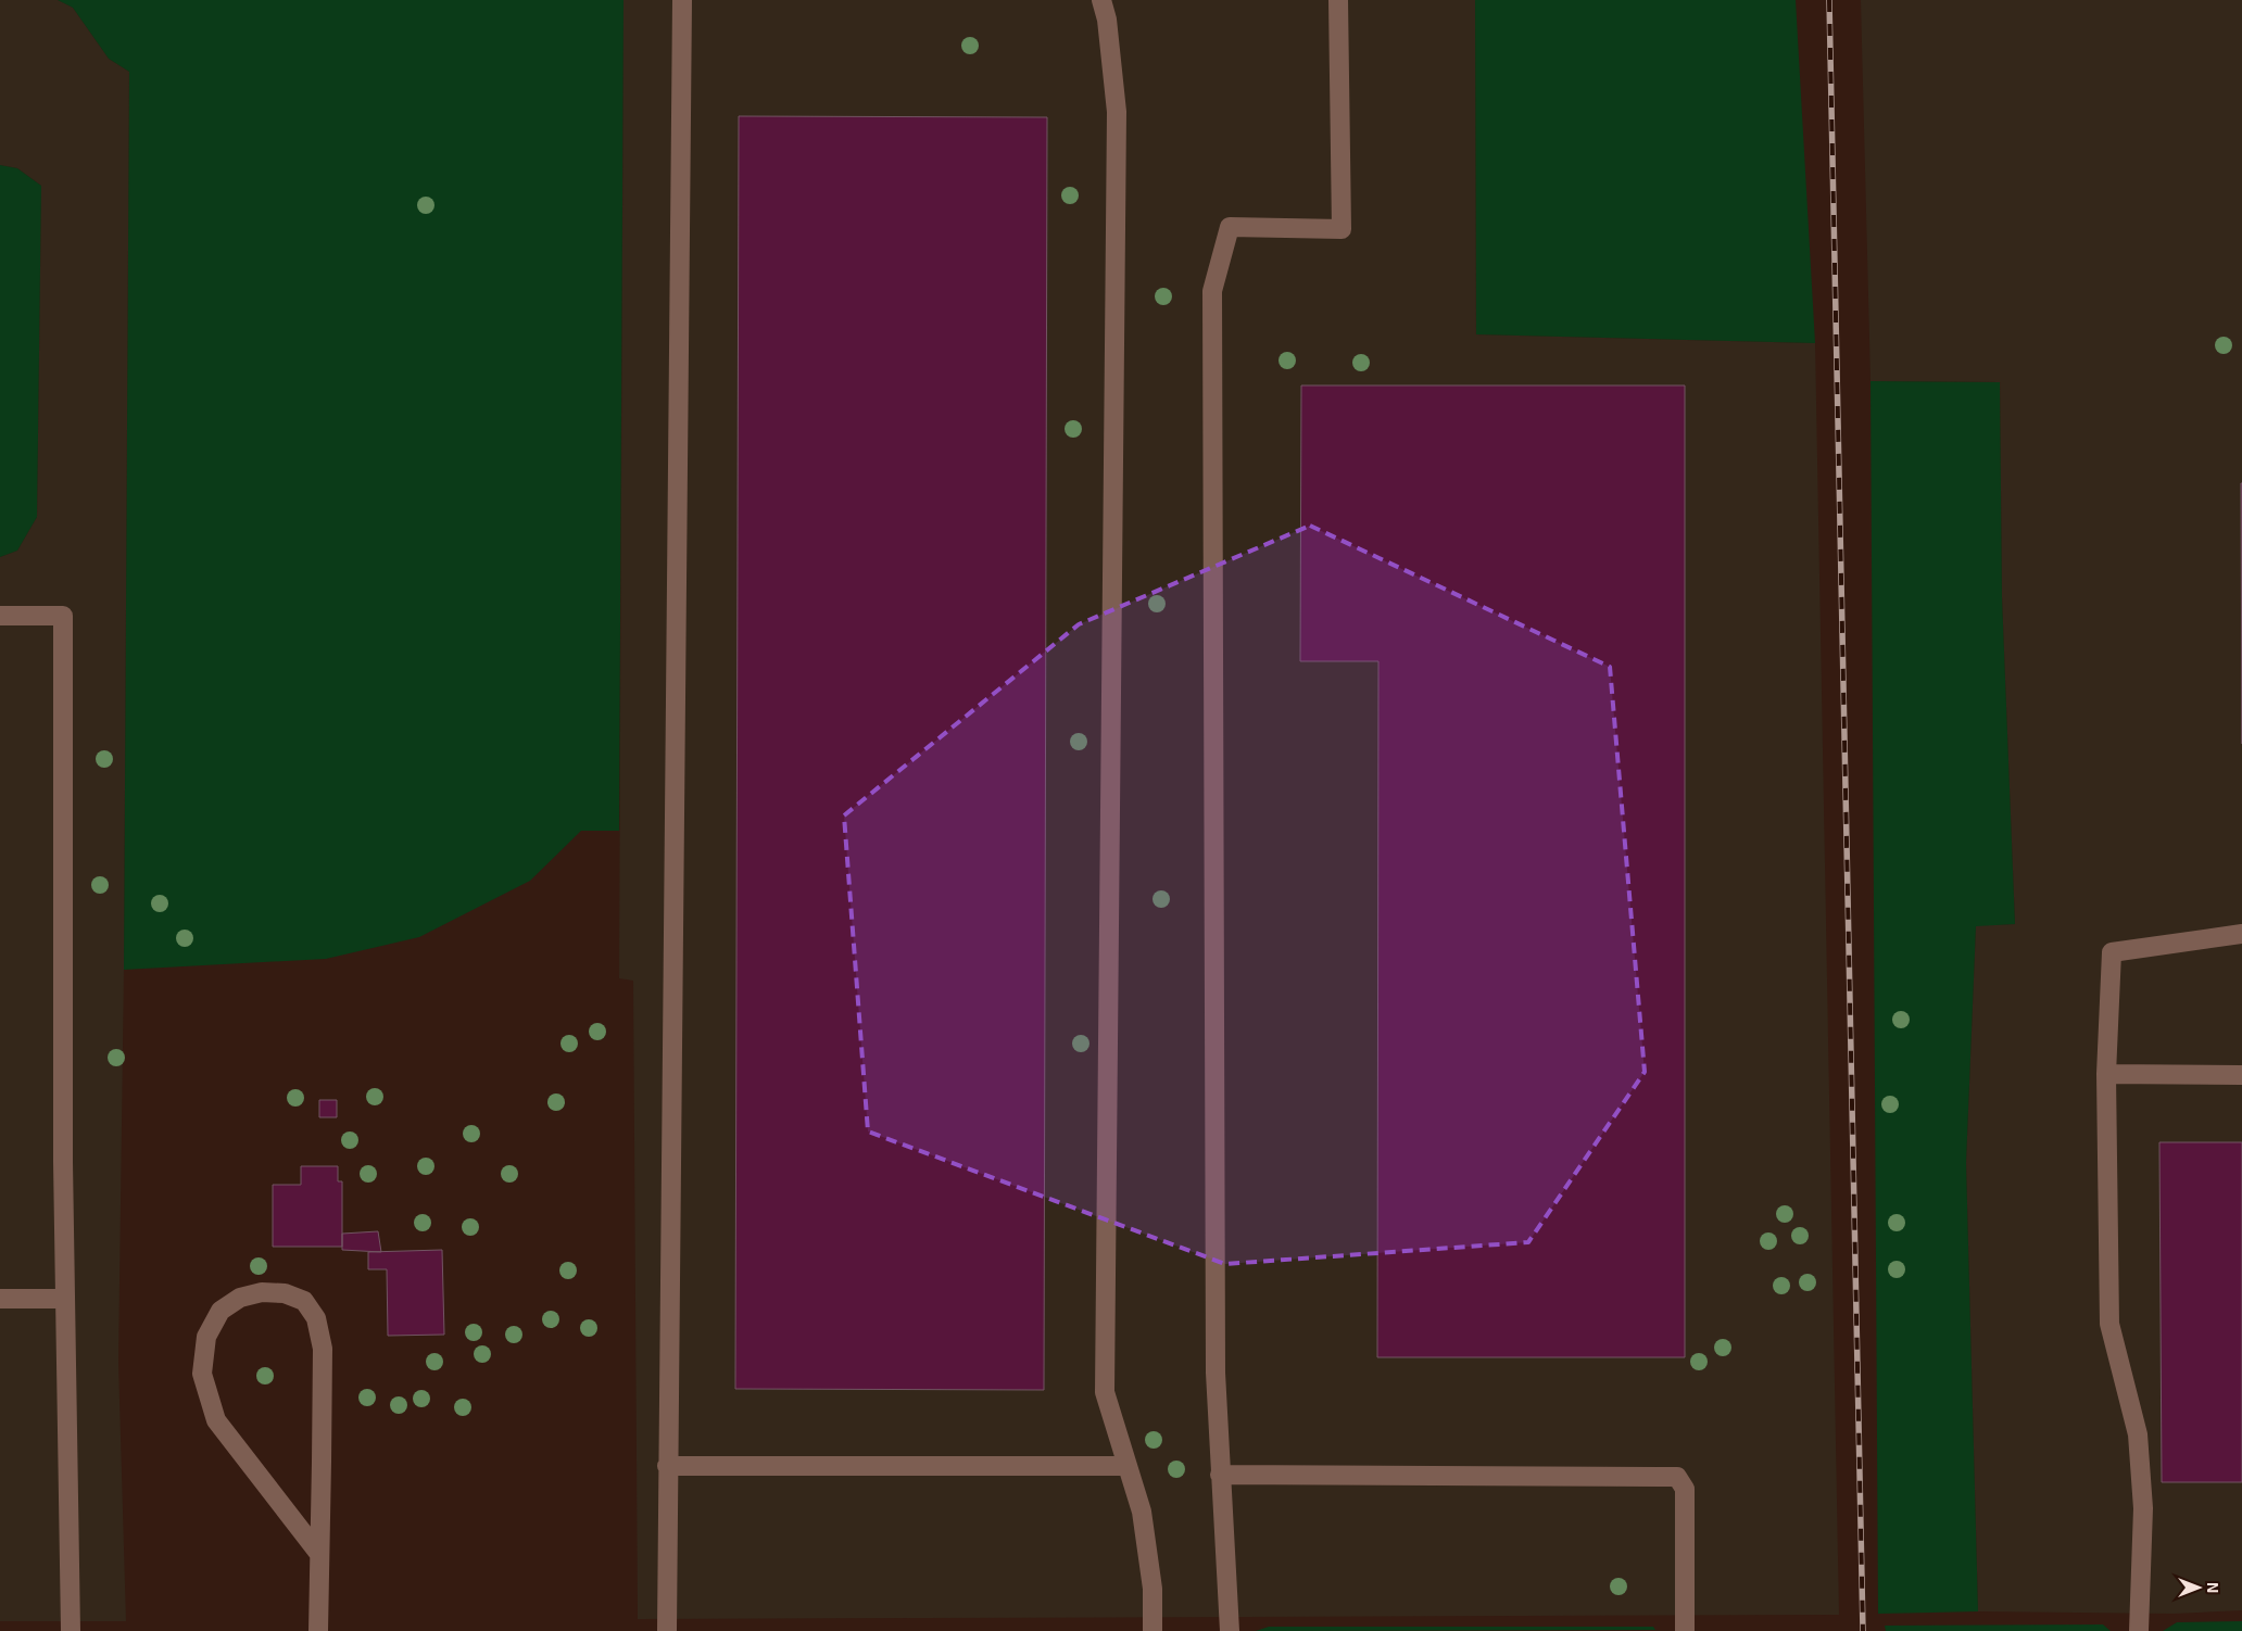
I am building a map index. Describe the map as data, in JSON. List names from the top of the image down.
{
  "north": "right"
}
